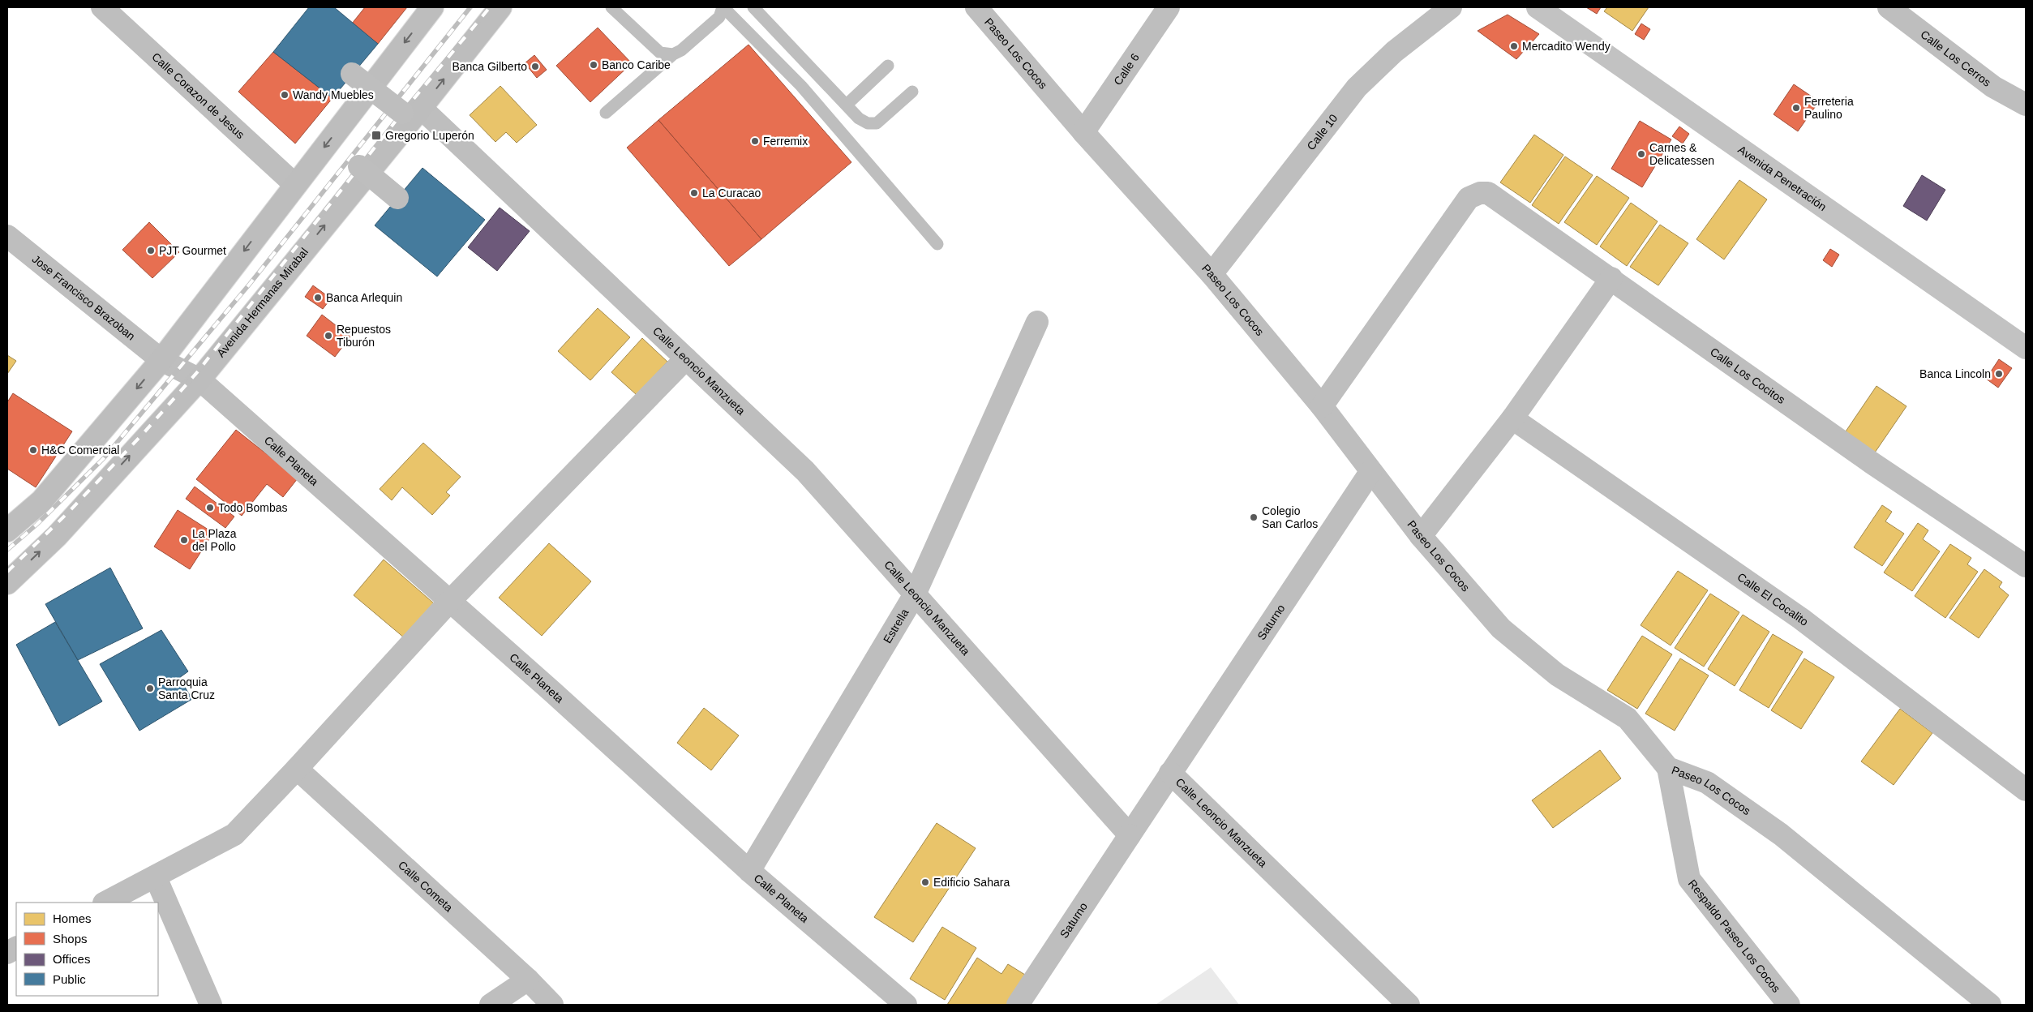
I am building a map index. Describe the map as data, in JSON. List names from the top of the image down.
{
  "streets": {
    "main road": ["Avenida Hermanas Mirabal"],
    "street": [
      "Paseo Los Cocos",
      "Calle Los Cerros",
      "Calle 6",
      "Calle Corazon de Jesus",
      "Calle 10",
      "Avenida Penetración",
      "Jose Francisco Brazoban",
      "Calle Leoncio Manzueta",
      "Calle Los Cocitos",
      "Calle Planeta",
      "Calle El Cocalito",
      "Saturno",
      "Estrella",
      "Calle Cometa",
      "Respaldo Paseo Los Cocos"
    ]
  },
  "crossings": [
    ["Paseo Los Cocos", "Calle 6"],
    ["Paseo Los Cocos", "Calle 10"],
    ["Paseo Los Cocos", "Calle Los Cocitos"],
    ["Paseo Los Cocos", "Saturno"],
    ["Paseo Los Cocos", "Respaldo Paseo Los Cocos"],
    ["Jose Francisco Brazoban", "Calle Planeta"],
    ["Avenida Hermanas Mirabal", "Calle Leoncio Manzueta"],
    ["Avenida Hermanas Mirabal", "Calle Planeta"],
    ["Calle Leoncio Manzueta", "Saturno"],
    ["Calle Leoncio Manzueta", "Estrella"],
    ["Calle Planeta", "Estrella"]
  ],
  "places": {
    "other": [
      "Mercadito Wendy",
      "Banco Caribe",
      "Banca Gilberto",
      "Wandy Muebles",
      "Ferreteria Paulino",
      "Ferremix",
      "Carnes & Delicatessen",
      "La Curacao",
      "PJT Gourmet",
      "Banca Arlequin",
      "Repuestos Tiburón",
      "Banca Lincoln",
      "H&C Comercial",
      "Todo Bombas",
      "Colegio San Carlos",
      "La Plaza del Pollo",
      "Parroquia Santa Cruz",
      "Edificio Sahara"
    ],
    "transit": ["Gregorio Luperón"]
  },
  "legend": [
    "Homes",
    "Shops",
    "Offices",
    "Public"
  ]
}
